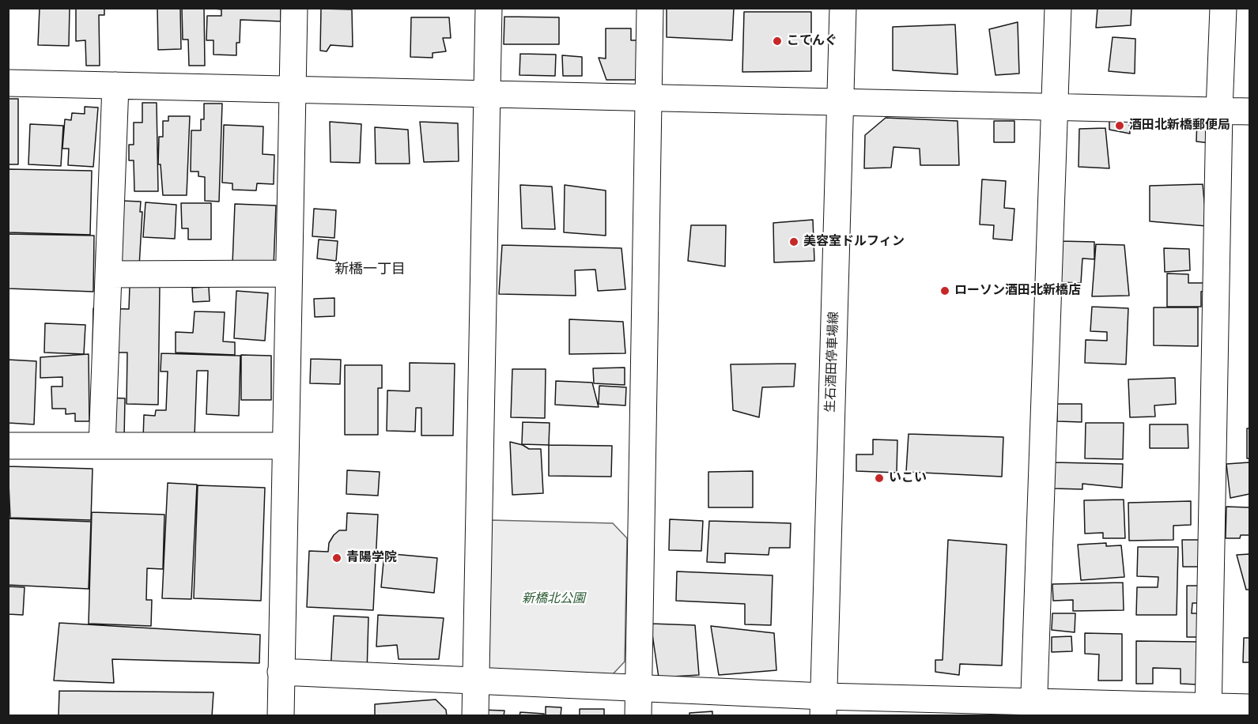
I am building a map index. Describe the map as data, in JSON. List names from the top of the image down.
{
  "streets": {
    "street": ["生石酒田停車場線"]
  },
  "districts": ["新橋一丁目"],
  "parks": ["新橋北公園"],
  "places": [
    "こてんぐ",
    "酒田北新橋郵便局",
    "美容室ドルフィン",
    "ローソン酒田北新橋店",
    "いこい",
    "青陽学院"
  ]
}
